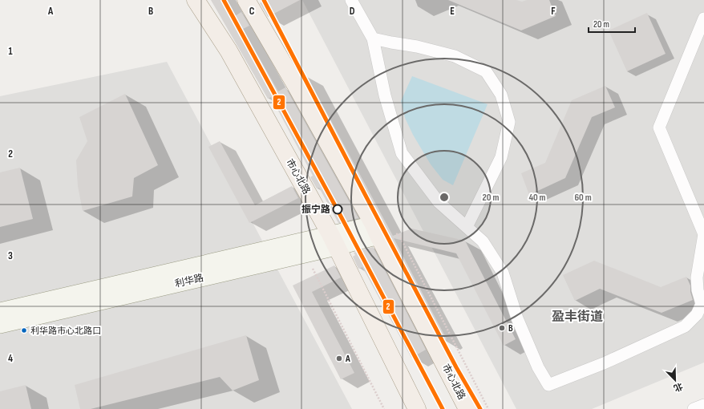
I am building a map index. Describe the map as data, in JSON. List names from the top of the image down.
{
  "streets": {
    "main road": ["市心北路", "利华路"]
  },
  "crossings": [
    ["市心北路", "利华路"]
  ],
  "districts": ["盈丰街道"],
  "places": [
    "振宁路",
    "B",
    "利华路市心北路口",
    "A"
  ],
  "lines": ["transit line 2"],
  "scale_bar": "20 m",
  "north": "bottom right",
  "grid": {
    "columns": [
      "A",
      "B",
      "C",
      "D",
      "E",
      "F"
    ],
    "rows": [
      "1",
      "2",
      "3",
      "4"
    ]
  },
  "rings": ["20 m", "40 m", "60 m"]
}
